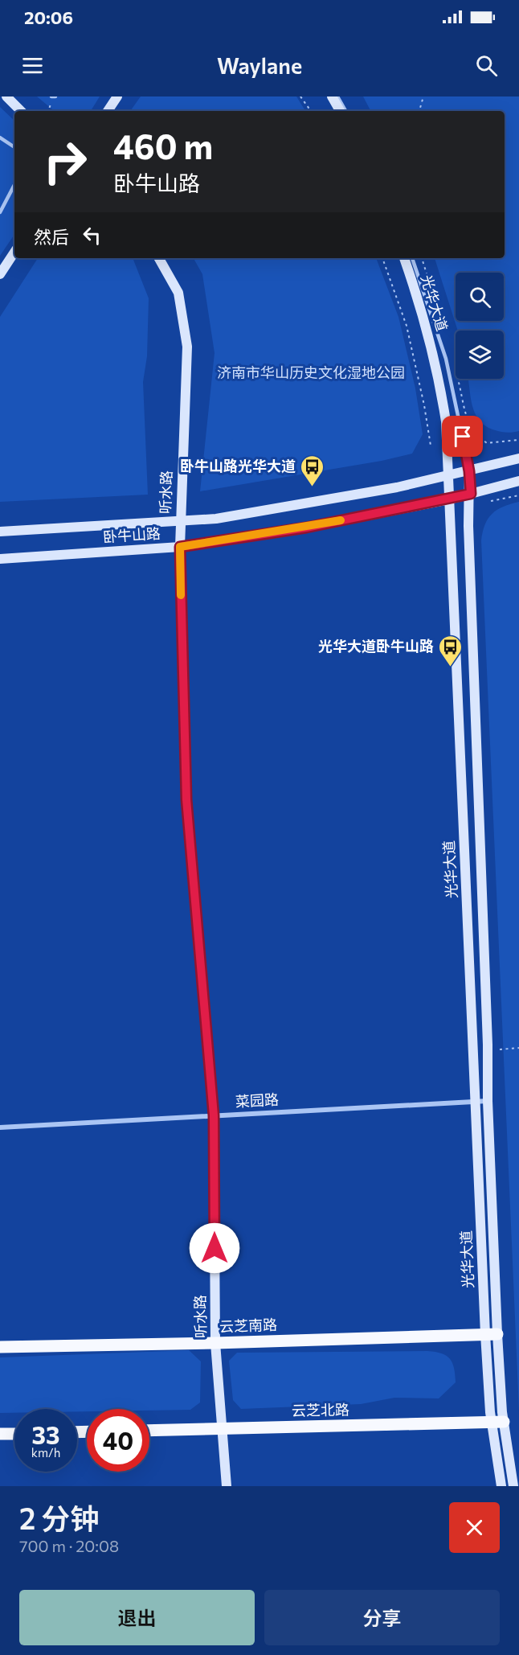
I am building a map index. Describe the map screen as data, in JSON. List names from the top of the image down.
{
  "streets": {
    "main road": [
      "光华大道",
      "听水路",
      "卧牛山路",
      "云芝南路",
      "云芝北路"
    ],
    "street": ["菜园路"]
  },
  "crossings": [
    ["光华大道", "卧牛山路"],
    ["光华大道", "菜园路"],
    ["光华大道", "云芝南路"],
    ["光华大道", "云芝北路"],
    ["听水路", "卧牛山路"],
    ["听水路", "菜园路"],
    ["听水路", "云芝南路"],
    ["听水路", "云芝北路"]
  ],
  "parks": ["济南市华山历史文化湿地公园"],
  "places": {
    "bus stop": ["卧牛山路光华大道", "光华大道卧牛山路"]
  },
  "page": {
    "status": "20:06",
    "header": "Waylane",
    "turn": ["460 m", "卧牛山路"],
    "then": "然后",
    "speed": "33 km/h",
    "limit": "40",
    "heading": ["2 分钟", "700 m · 20:08"],
    "buttons": ["退出", "分享"]
  }
}
